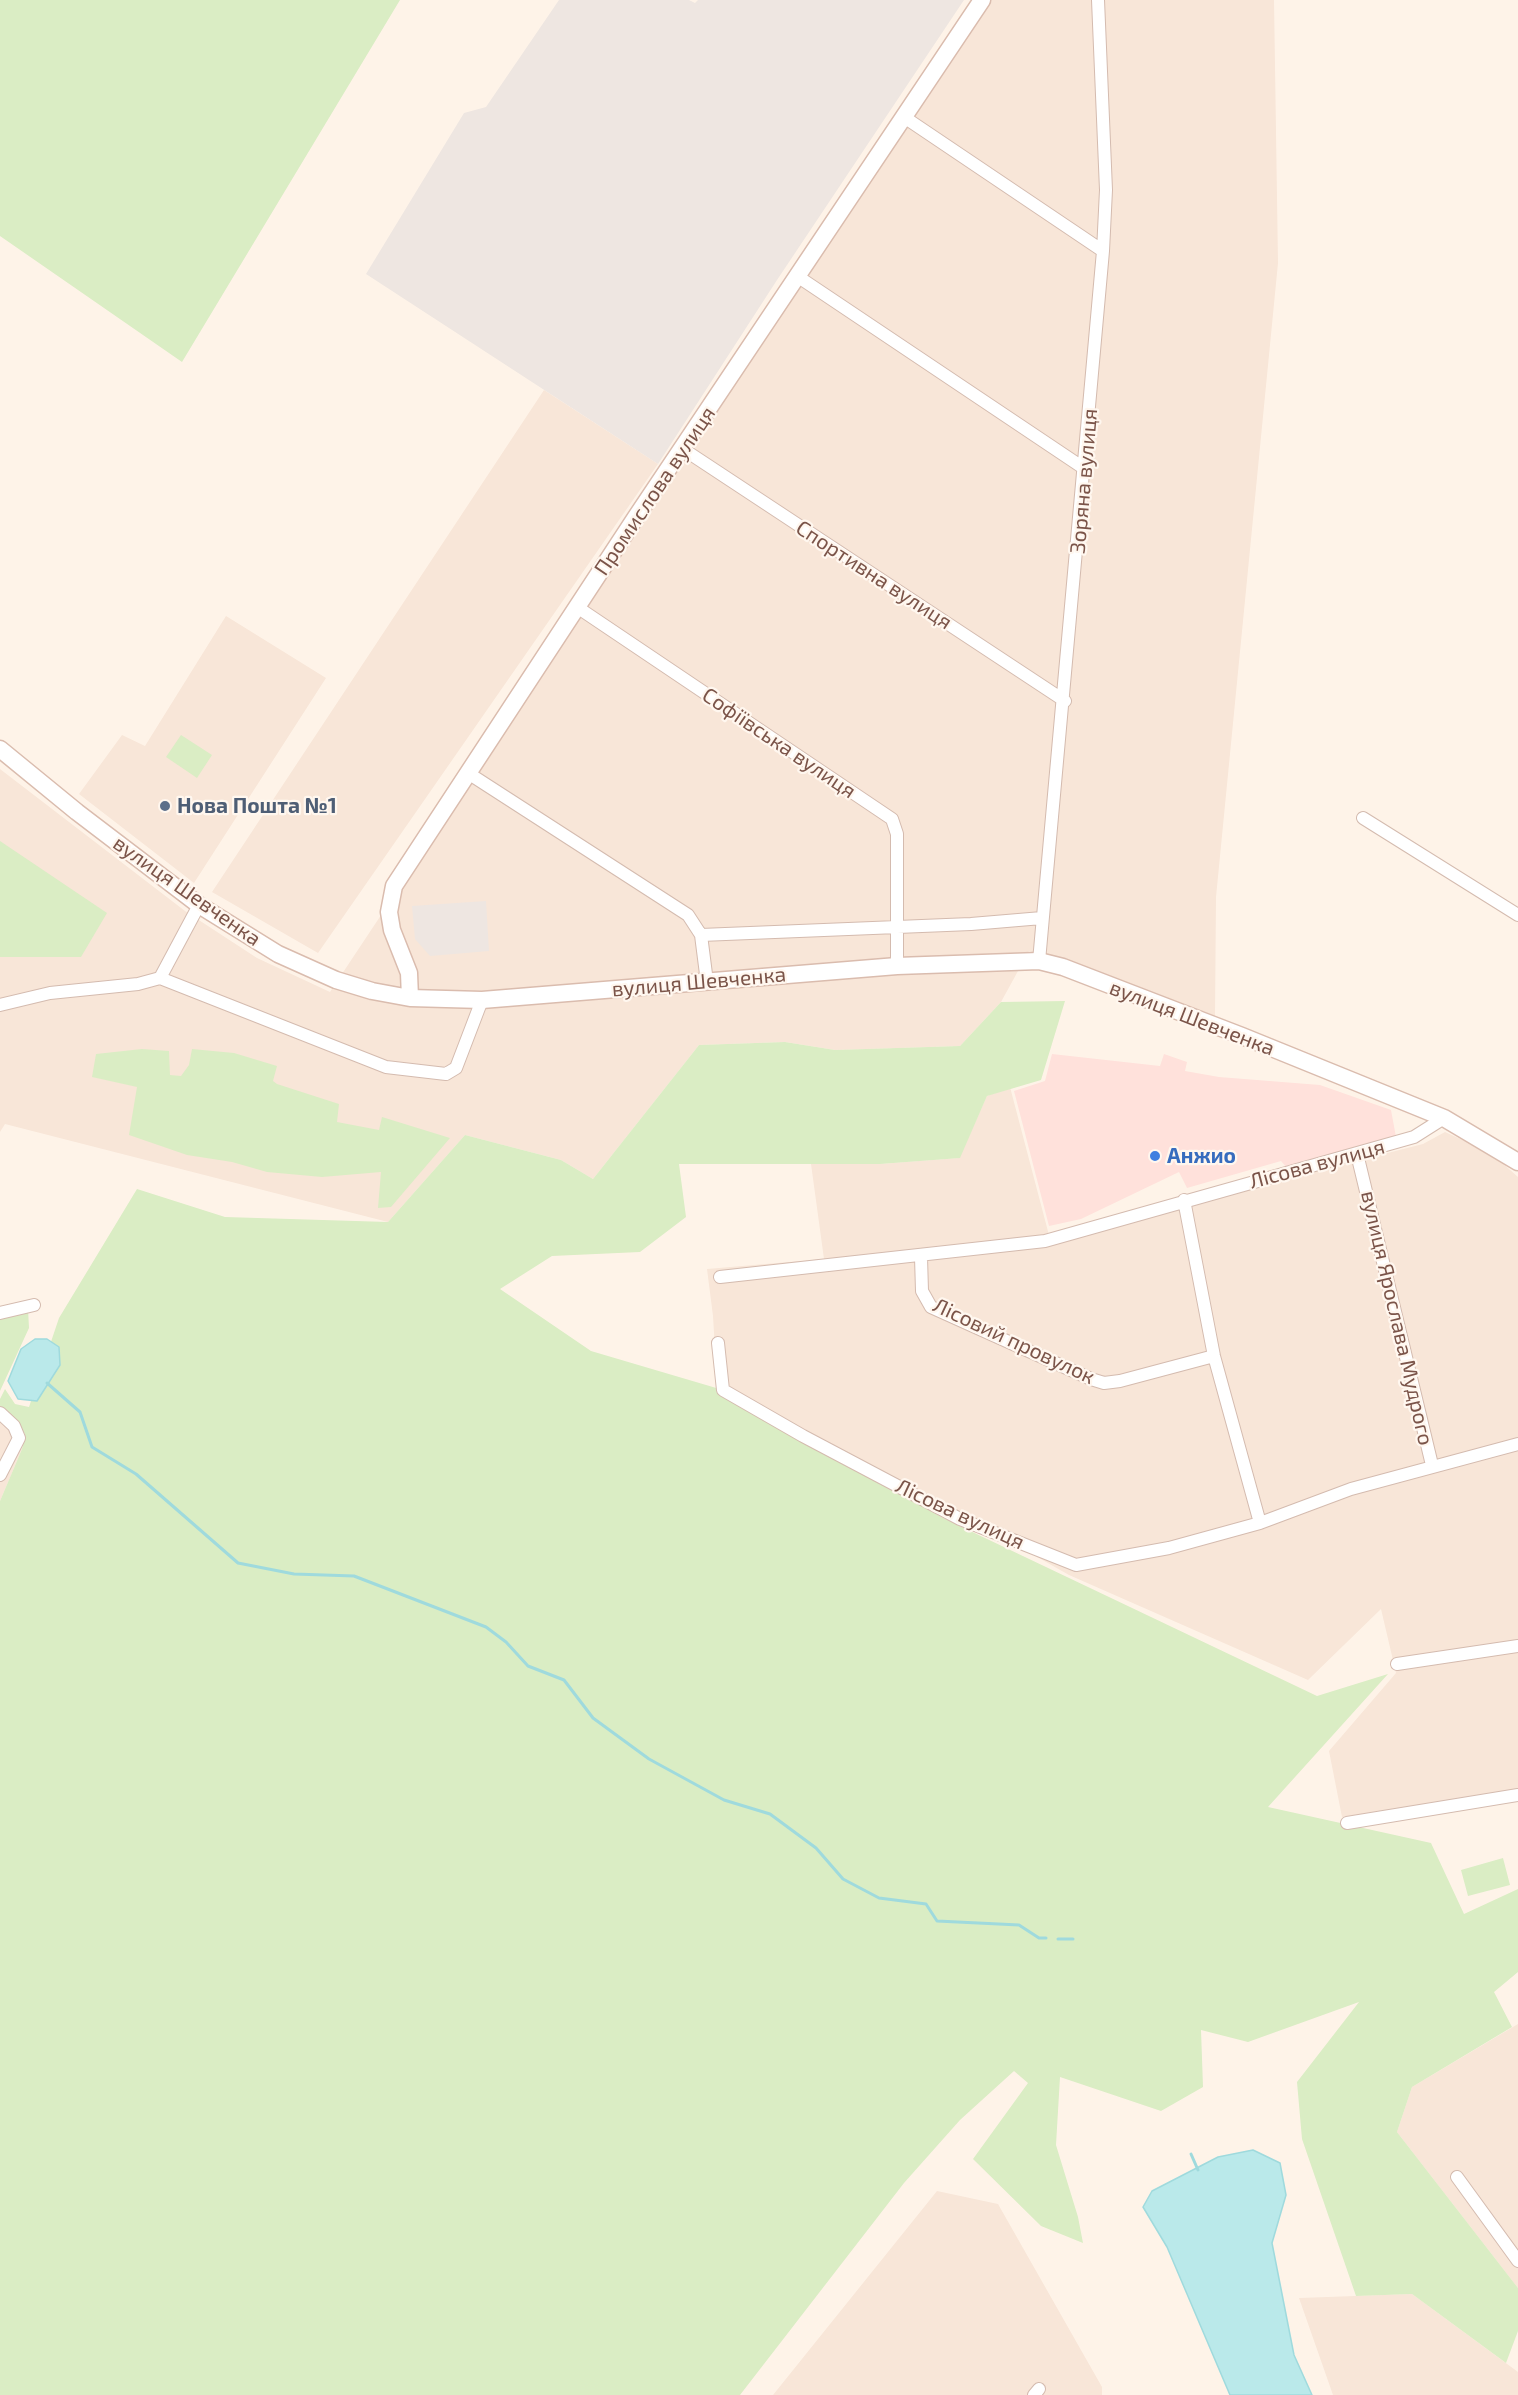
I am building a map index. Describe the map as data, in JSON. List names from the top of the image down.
{
  "streets": {
    "street": [
      "Зоряна вулиця",
      "Промислова вулиця",
      "Спортивна вулиця",
      "Софіївська вулиця",
      "вулиця Шевченка",
      "Лісова вулиця",
      "вулиця Ярослава Мудрого",
      "Лісовий провулок"
    ]
  },
  "crossings": [
    ["Зоряна вулиця", "Спортивна вулиця"],
    ["Зоряна вулиця", "вулиця Шевченка"],
    ["Промислова вулиця", "Спортивна вулиця"],
    ["Промислова вулиця", "Софіївська вулиця"],
    ["Промислова вулиця", "вулиця Шевченка"],
    ["вулиця Шевченка", "Лісова вулиця"],
    ["Лісова вулиця", "вулиця Ярослава Мудрого"],
    ["Лісова вулиця", "Лісовий провулок"]
  ],
  "places": ["Нова Пошта №1", "Анжио"]
}
